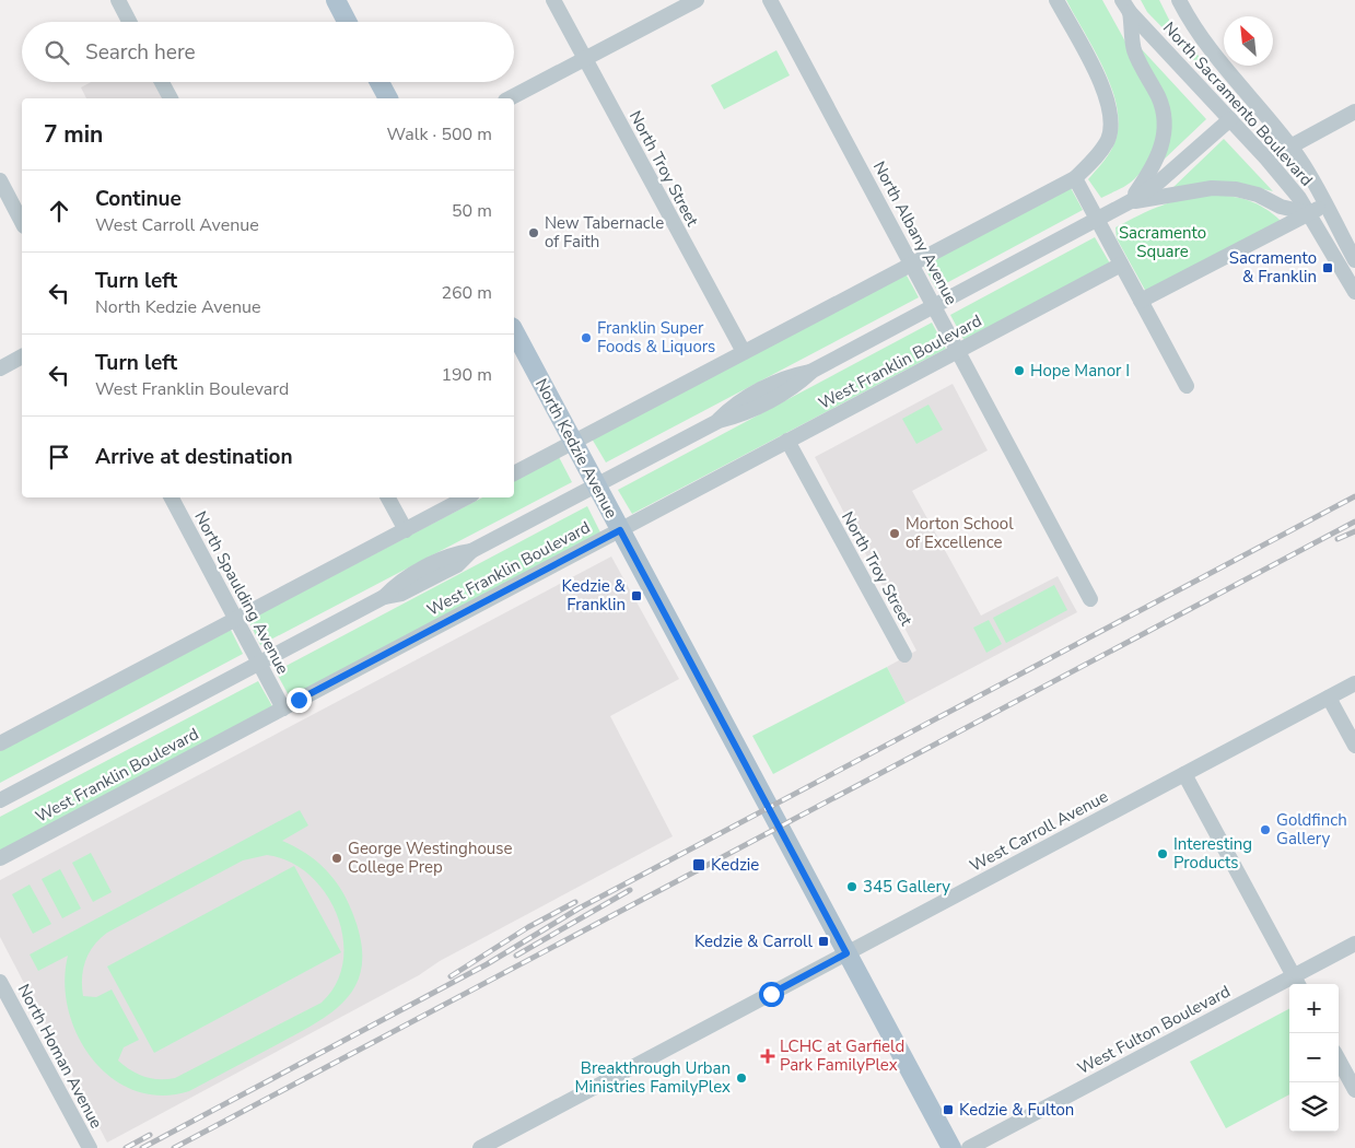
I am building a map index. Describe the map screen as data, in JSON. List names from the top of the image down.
{
  "streets": {
    "main road": ["North Kedzie Avenue"],
    "street": [
      "North Sacramento Boulevard",
      "North Troy Street",
      "North Albany Avenue",
      "West Franklin Boulevard",
      "North Spaulding Avenue",
      "West Carroll Avenue",
      "West Fulton Boulevard",
      "North Homan Avenue"
    ]
  },
  "crossings": [
    ["North Sacramento Boulevard", "West Franklin Boulevard"],
    ["North Troy Street", "West Franklin Boulevard"],
    ["North Albany Avenue", "West Franklin Boulevard"],
    ["West Franklin Boulevard", "North Kedzie Avenue"],
    ["West Franklin Boulevard", "North Spaulding Avenue"],
    ["North Kedzie Avenue", "West Carroll Avenue"]
  ],
  "parks": ["Sacramento Square"],
  "places": {
    "other": [
      "New Tabernacle of Faith",
      "Franklin Super Foods & Liquors",
      "Hope Manor I",
      "Morton School of Excellence",
      "Goldfinch Gallery",
      "Interesting Products",
      "George Westinghouse College Prep",
      "345 Gallery",
      "Breakthrough Urban Ministries FamilyPlex"
    ],
    "transit": [
      "Sacramento & Franklin",
      "Kedzie & Franklin",
      "Kedzie",
      "Kedzie & Carroll",
      "Kedzie & Fulton"
    ],
    "health": ["LCHC at Garfield Park FamilyPlex"]
  },
  "north": "top left",
  "page": {
    "search": "Search here",
    "heading": ["7 min", "Walk · 500 m"],
    "list": [
      ["Continue", "West Carroll Avenue", "50 m"],
      ["Turn left", "North Kedzie Avenue", "260 m"],
      ["Turn left", "West Franklin Boulevard", "190 m"],
      "Arrive at destination"
    ],
    "map_buttons": ["+", "−"]
  }
}
